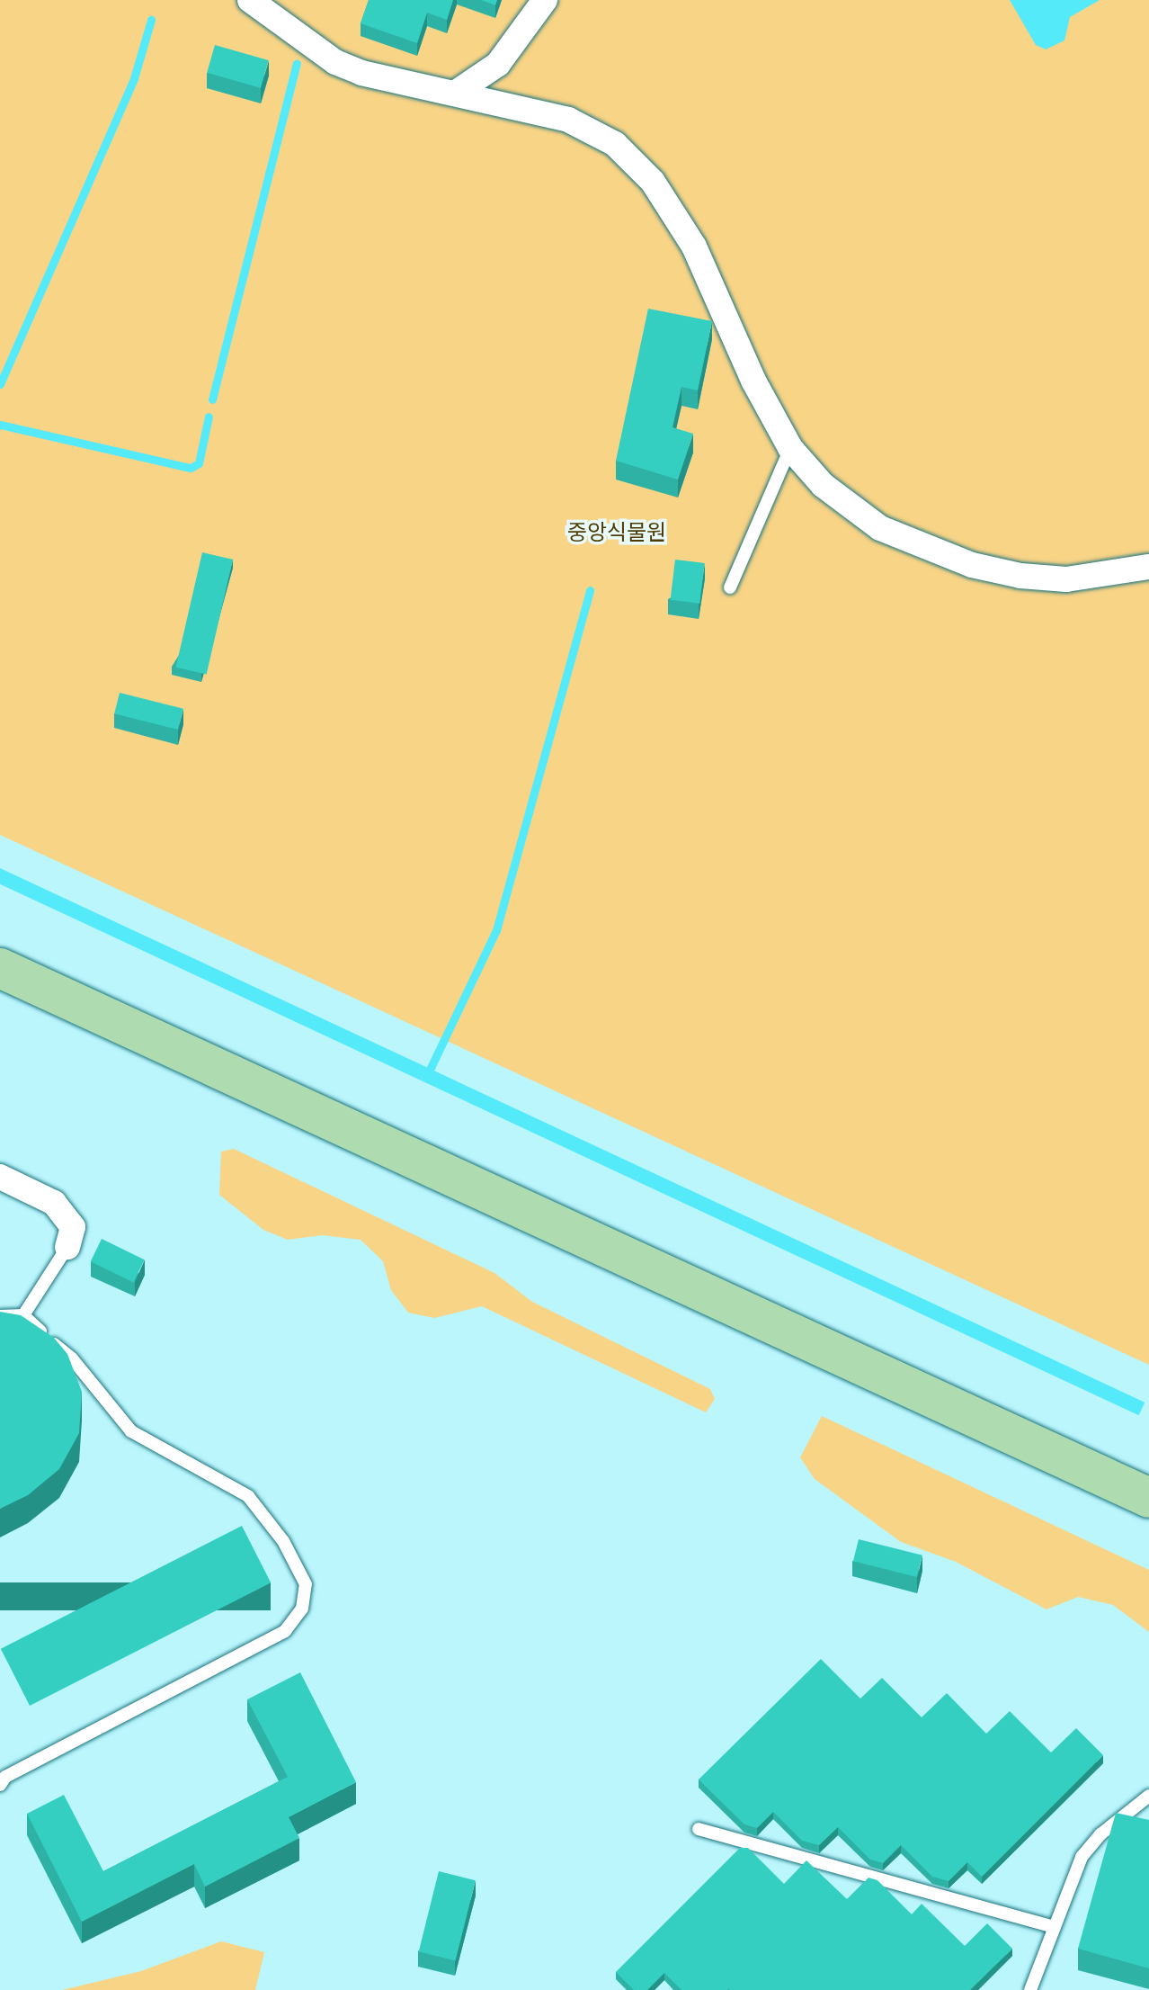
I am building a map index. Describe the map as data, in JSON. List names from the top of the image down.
{
  "parks": ["중앙식물원"]
}
